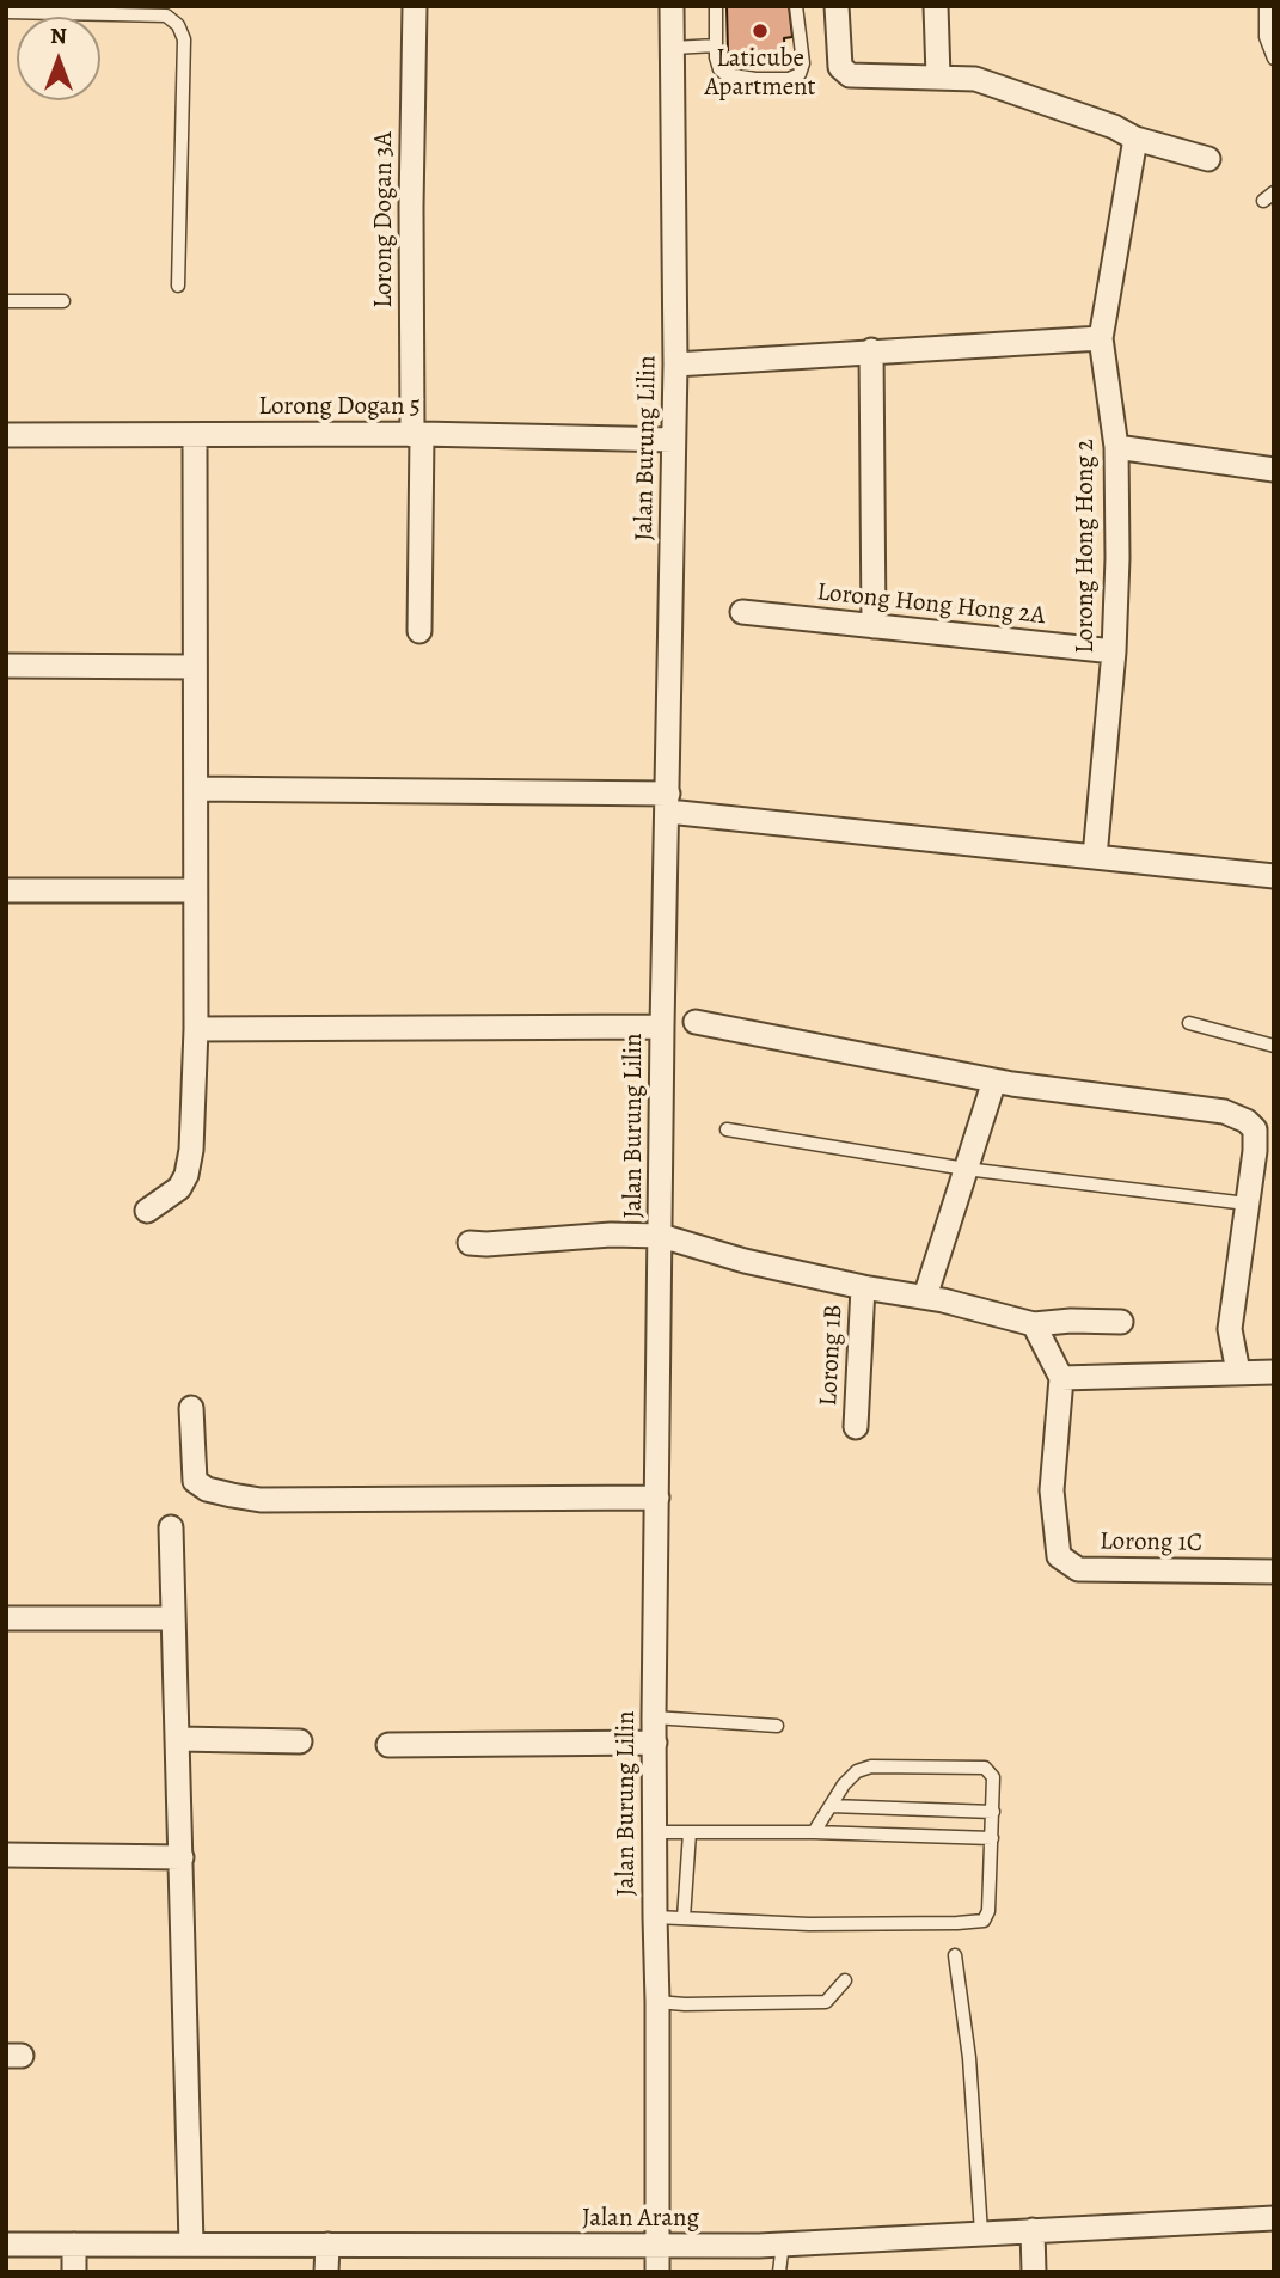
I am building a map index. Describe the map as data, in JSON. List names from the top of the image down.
{
  "streets": {
    "street": [
      "Lorong Dogan 3A",
      "Lorong Dogan 5",
      "Jalan Burung Lilin",
      "Lorong Hong Hong 2",
      "Lorong Hong Hong 2A",
      "Lorong 1B",
      "Lorong 1C",
      "Jalan Arang"
    ]
  },
  "crossings": [
    ["Lorong Dogan 3A", "Lorong Dogan 5"],
    ["Lorong Dogan 5", "Jalan Burung Lilin"],
    ["Jalan Burung Lilin", "Jalan Arang"],
    ["Lorong Hong Hong 2", "Lorong Hong Hong 2A"]
  ],
  "places": ["Laticube Apartment"],
  "north": "top"
}
